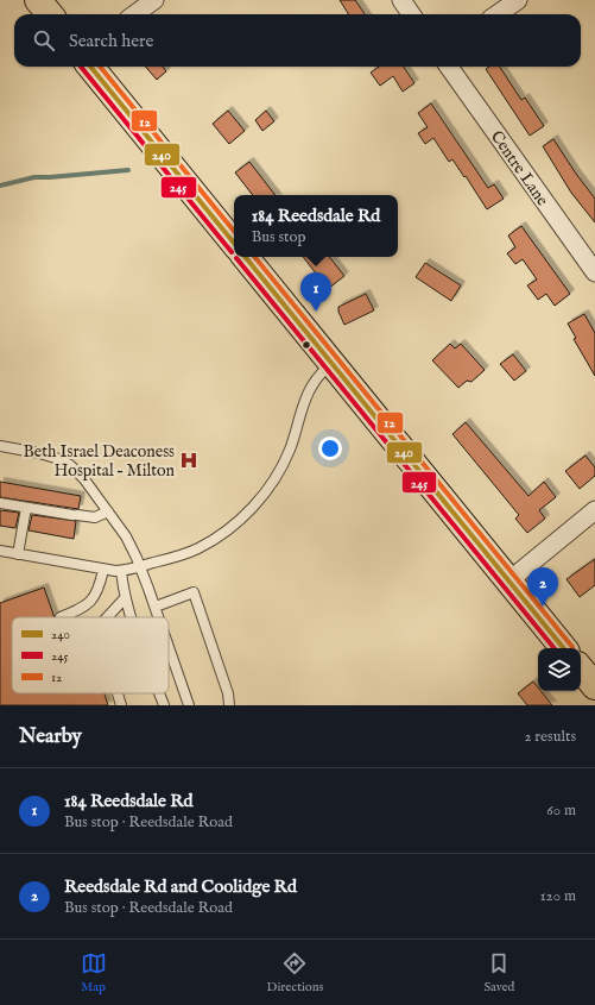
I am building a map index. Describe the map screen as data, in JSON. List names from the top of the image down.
{
  "streets": {
    "street": ["Centre Lane"]
  },
  "places": {
    "hospital": ["Beth Israel Deaconess Hospital – Milton"]
  },
  "lines": ["transit line 240", "transit line 245", "transit line 12"],
  "legend": ["240", "245", "12"],
  "page": {
    "search": "Search here",
    "popup": ["184 Reedsdale Rd", "Bus stop"],
    "pins": ["1", "2"],
    "heading": ["Nearby", "2 results"],
    "list": [
      {
        "mark": "1",
        "name": "184 Reedsdale Rd",
        "note": "Bus stop · Reedsdale Road",
        "value": "60 m"
      },
      {
        "mark": "2",
        "name": "Reedsdale Rd and Coolidge Rd",
        "note": "Bus stop · Reedsdale Road",
        "value": "120 m"
      }
    ],
    "nav": ["Map", "Directions", "Saved"]
  }
}
